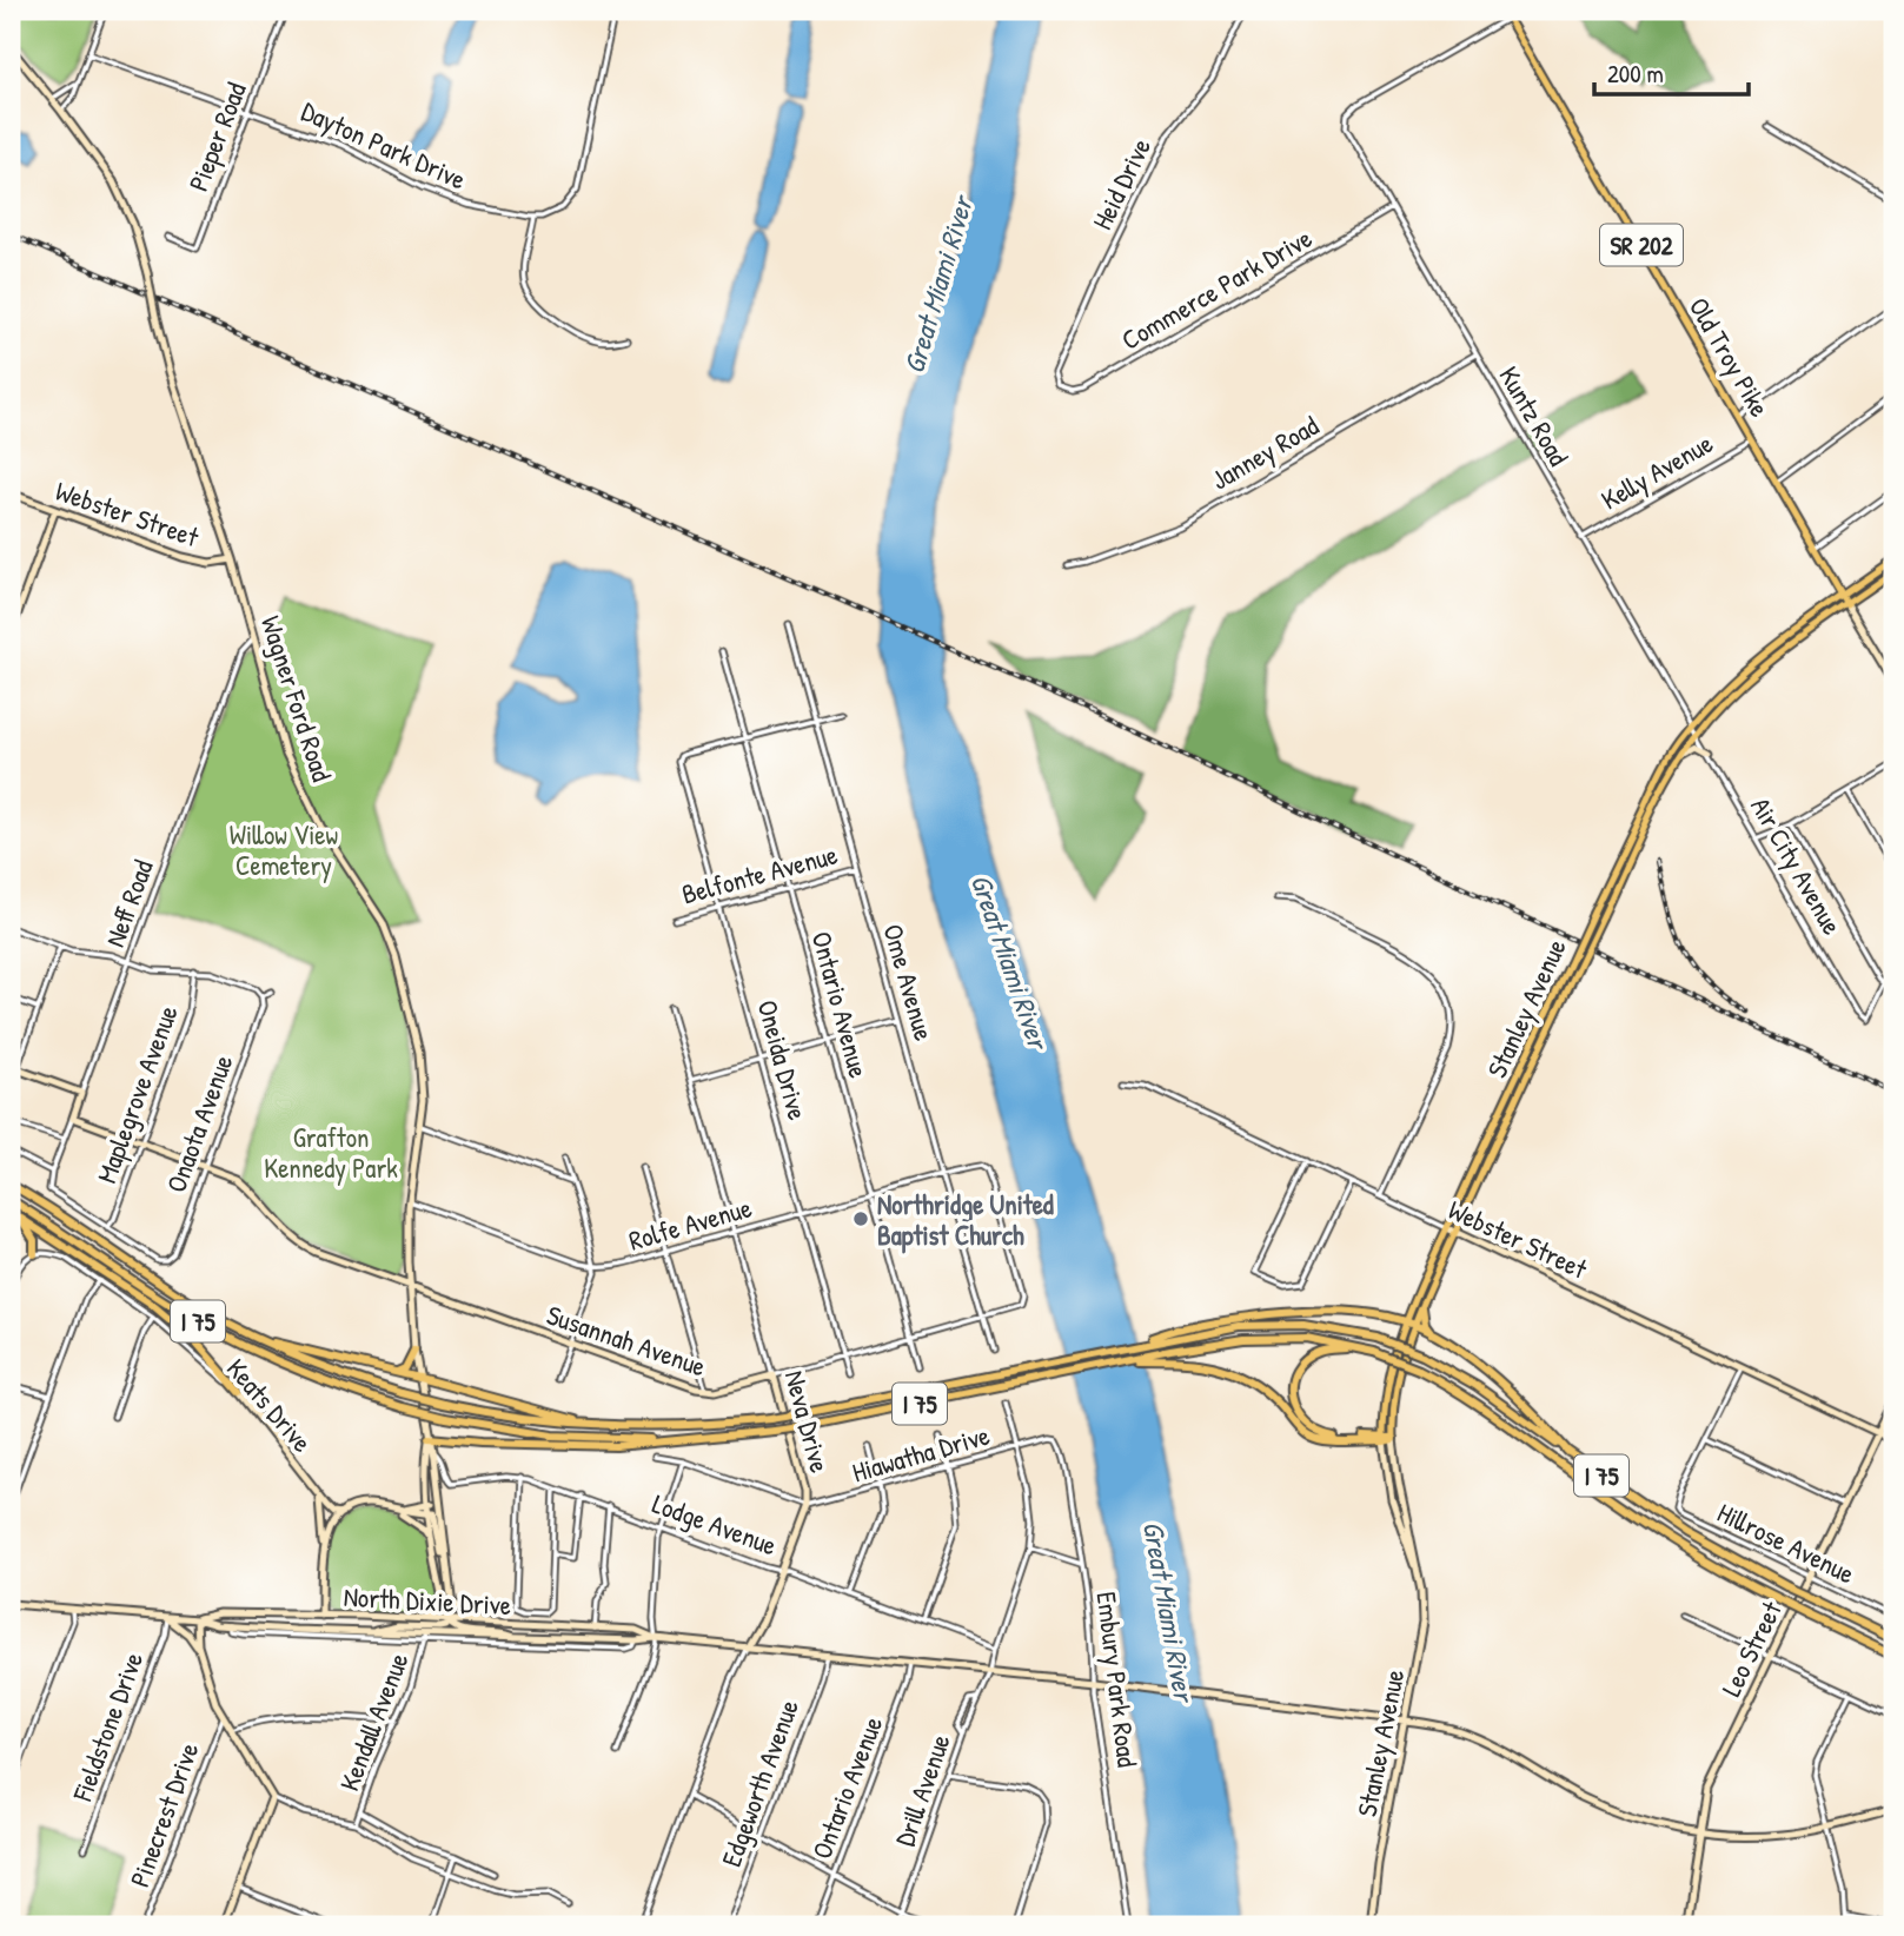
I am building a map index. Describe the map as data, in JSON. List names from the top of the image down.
{
  "streets": {
    "highway": ["I 75"],
    "main road": [
      "SR 202",
      "Old Troy Pike",
      "Webster Street",
      "Wagner Ford Road",
      "Neff Road",
      "Stanley Avenue",
      "Susannah Avenue",
      "Keats Drive",
      "Neva Drive",
      "North Dixie Drive",
      "Leo Street"
    ],
    "street": [
      "Pieper Road",
      "Dayton Park Drive",
      "Heid Drive",
      "Commerce Park Drive",
      "Kuntz Road",
      "Janney Road",
      "Kelly Avenue",
      "Air City Avenue",
      "Belfonte Avenue",
      "Ome Avenue",
      "Ontario Avenue",
      "Oneida Drive",
      "Maplegrove Avenue",
      "Onaota Avenue",
      "Rolfe Avenue",
      "Hiawatha Drive",
      "Lodge Avenue",
      "Hillrose Avenue",
      "Embury Park Road",
      "Kendall Avenue",
      "Fieldstone Drive",
      "Edgeworth Avenue",
      "Drill Avenue",
      "Pinecrest Drive"
    ]
  },
  "crossings": [
    ["Pieper Road", "Dayton Park Drive"],
    ["Heid Drive", "Commerce Park Drive"],
    ["Commerce Park Drive", "Kuntz Road"],
    ["Old Troy Pike", "Kuntz Road"],
    ["Old Troy Pike", "Kelly Avenue"],
    ["Old Troy Pike", "Stanley Avenue"],
    ["Kuntz Road", "Janney Road"],
    ["Kuntz Road", "Kelly Avenue"],
    ["Kuntz Road", "Air City Avenue"],
    ["Kuntz Road", "Stanley Avenue"],
    ["Webster Street", "Wagner Ford Road"],
    ["Webster Street", "Stanley Avenue"],
    ["Webster Street", "Leo Street"],
    ["Wagner Ford Road", "Neff Road"],
    ["Wagner Ford Road", "Susannah Avenue"],
    ["Wagner Ford Road", "Keats Drive"],
    ["Wagner Ford Road", "Lodge Avenue"],
    ["Wagner Ford Road", "North Dixie Drive"],
    ["Air City Avenue", "Stanley Avenue"],
    ["Belfonte Avenue", "Ome Avenue"],
    ["Belfonte Avenue", "Ontario Avenue"],
    ["Belfonte Avenue", "Oneida Drive"],
    ["Neff Road", "Maplegrove Avenue"],
    ["Neff Road", "Onaota Avenue"],
    ["Neff Road", "Susannah Avenue"],
    ["Ome Avenue", "Rolfe Avenue"],
    ["Ome Avenue", "Susannah Avenue"],
    ["Ontario Avenue", "Oneida Drive"],
    ["Ontario Avenue", "Rolfe Avenue"],
    ["Ontario Avenue", "Susannah Avenue"],
    ["Ontario Avenue", "North Dixie Drive"],
    ["Stanley Avenue", "North Dixie Drive"],
    ["Oneida Drive", "Rolfe Avenue"],
    ["Oneida Drive", "Susannah Avenue"],
    ["Maplegrove Avenue", "Onaota Avenue"],
    ["Maplegrove Avenue", "Susannah Avenue"],
    ["Onaota Avenue", "Susannah Avenue"],
    ["Rolfe Avenue", "Susannah Avenue"],
    ["Rolfe Avenue", "Neva Drive"],
    ["Susannah Avenue", "Neva Drive"],
    ["Keats Drive", "North Dixie Drive"],
    ["Neva Drive", "Hiawatha Drive"],
    ["Neva Drive", "Lodge Avenue"],
    ["Neva Drive", "North Dixie Drive"],
    ["Hiawatha Drive", "Embury Park Road"],
    ["Hillrose Avenue", "Leo Street"],
    ["North Dixie Drive", "Leo Street"],
    ["North Dixie Drive", "Embury Park Road"],
    ["North Dixie Drive", "Kendall Avenue"],
    ["North Dixie Drive", "Fieldstone Drive"],
    ["North Dixie Drive", "Edgeworth Avenue"],
    ["North Dixie Drive", "Drill Avenue"]
  ],
  "water": ["Great Miami River"],
  "parks": ["Willow View Cemetery", "Grafton Kennedy Park"],
  "places": ["Northridge United Baptist Church"],
  "scale_bar": "200 m"
}
